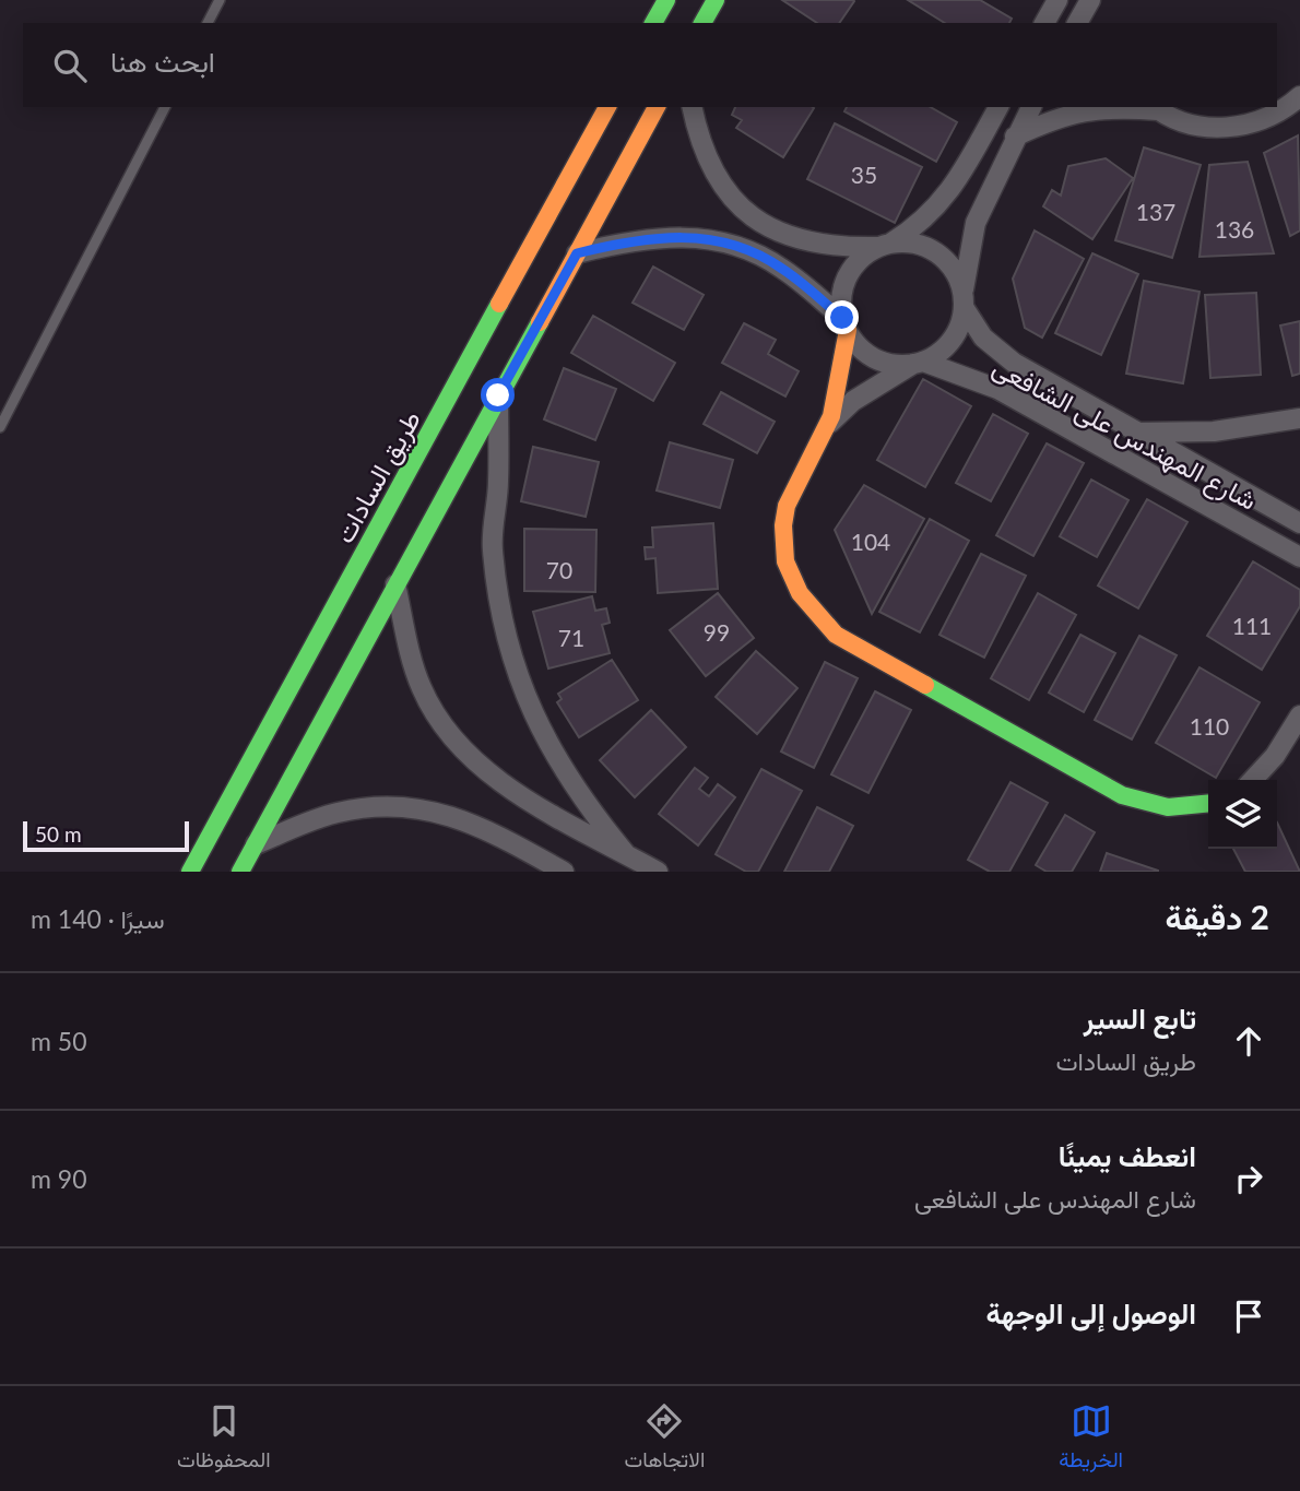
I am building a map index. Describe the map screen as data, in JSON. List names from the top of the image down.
{
  "streets": {
    "main road": ["طريق السادات"],
    "street": ["شارع المهندس على الشافعى"]
  },
  "house_numbers": [
    "35",
    "137",
    "136",
    "104",
    "70",
    "111",
    "99",
    "71",
    "110"
  ],
  "scale_bar": "50 m",
  "page": {
    "search": "ابحث هنا",
    "scale": "50 m",
    "heading": ["2 دقيقة", "سيرًا · 140 m"],
    "list": [
      ["تابع السير", "طريق السادات", "50 m"],
      ["انعطف يمينًا", "شارع المهندس على الشافعى", "90 m"],
      "الوصول إلى الوجهة"
    ],
    "nav": ["الخريطة", "الاتجاهات", "المحفوظات"]
  }
}
